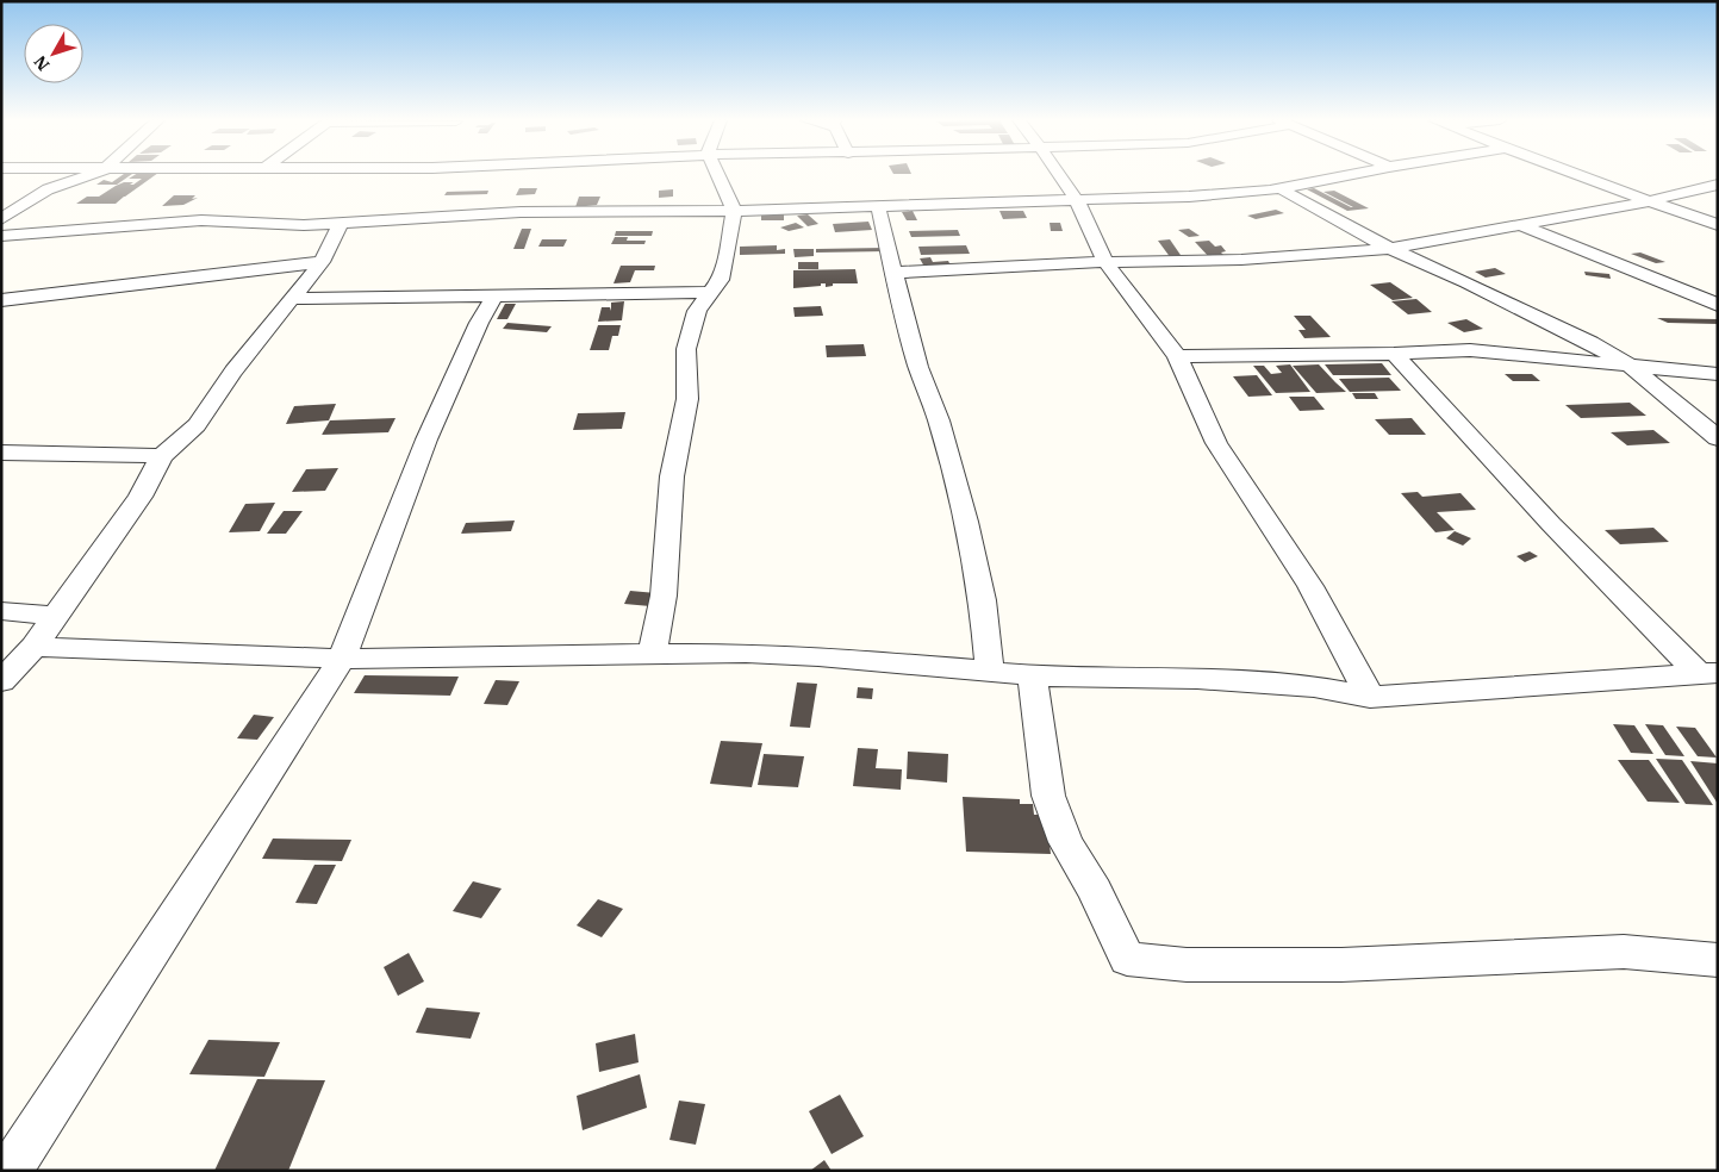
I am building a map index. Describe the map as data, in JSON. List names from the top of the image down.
{
  "north": "bottom left"
}
